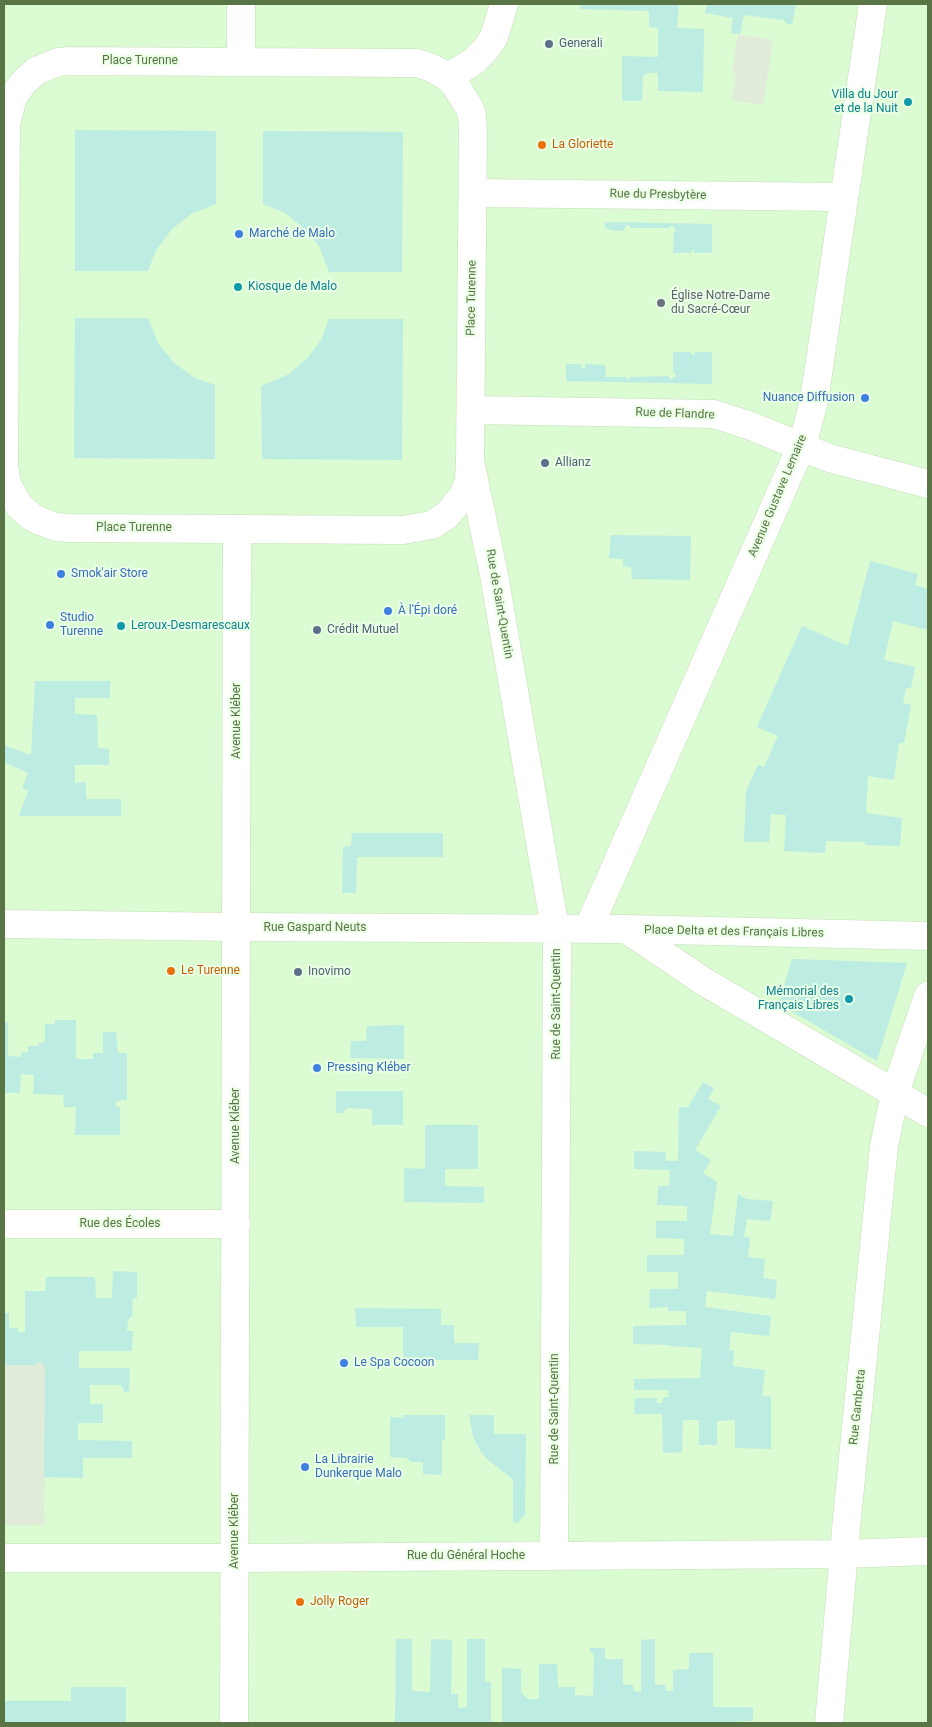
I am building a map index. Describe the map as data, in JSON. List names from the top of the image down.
{
  "streets": {
    "street": [
      "Place Turenne",
      "Rue du Presbytère",
      "Rue de Flandre",
      "Avenue Gustave Lemaire",
      "Rue de Saint-Quentin",
      "Avenue Kléber",
      "Rue Gaspard Neuts",
      "Place Delta et des Français Libres",
      "Rue des Écoles",
      "Rue Gambetta",
      "Rue du Général Hoche"
    ]
  },
  "crossings": [
    ["Place Turenne", "Rue du Presbytère"],
    ["Place Turenne", "Rue de Flandre"],
    ["Place Turenne", "Rue de Saint-Quentin"],
    ["Place Turenne", "Avenue Kléber"],
    ["Rue du Presbytère", "Avenue Gustave Lemaire"],
    ["Rue de Flandre", "Avenue Gustave Lemaire"],
    ["Avenue Gustave Lemaire", "Rue Gaspard Neuts"],
    ["Rue de Saint-Quentin", "Rue Gaspard Neuts"],
    ["Rue de Saint-Quentin", "Rue du Général Hoche"],
    ["Avenue Kléber", "Rue Gaspard Neuts"],
    ["Avenue Kléber", "Rue des Écoles"],
    ["Avenue Kléber", "Rue du Général Hoche"],
    ["Rue Gaspard Neuts", "Place Delta et des Français Libres"],
    ["Place Delta et des Français Libres", "Rue Gambetta"],
    ["Rue Gambetta", "Rue du Général Hoche"]
  ],
  "places": [
    "Generali",
    "Villa du Jour et de la Nuit",
    "La Gloriette",
    "Marché de Malo",
    "Kiosque de Malo",
    "Église Notre-Dame du Sacré-Cœur",
    "Nuance Diffusion",
    "Allianz",
    "Smok'air Store",
    "À l'Épi doré",
    "Studio Turenne",
    "Leroux-Desmarescaux",
    "Crédit Mutuel",
    "Le Turenne",
    "Inovimo",
    "Mémorial des Français Libres",
    "Pressing Kléber",
    "Le Spa Cocoon",
    "La Librairie Dunkerque Malo",
    "Jolly Roger"
  ]
}
